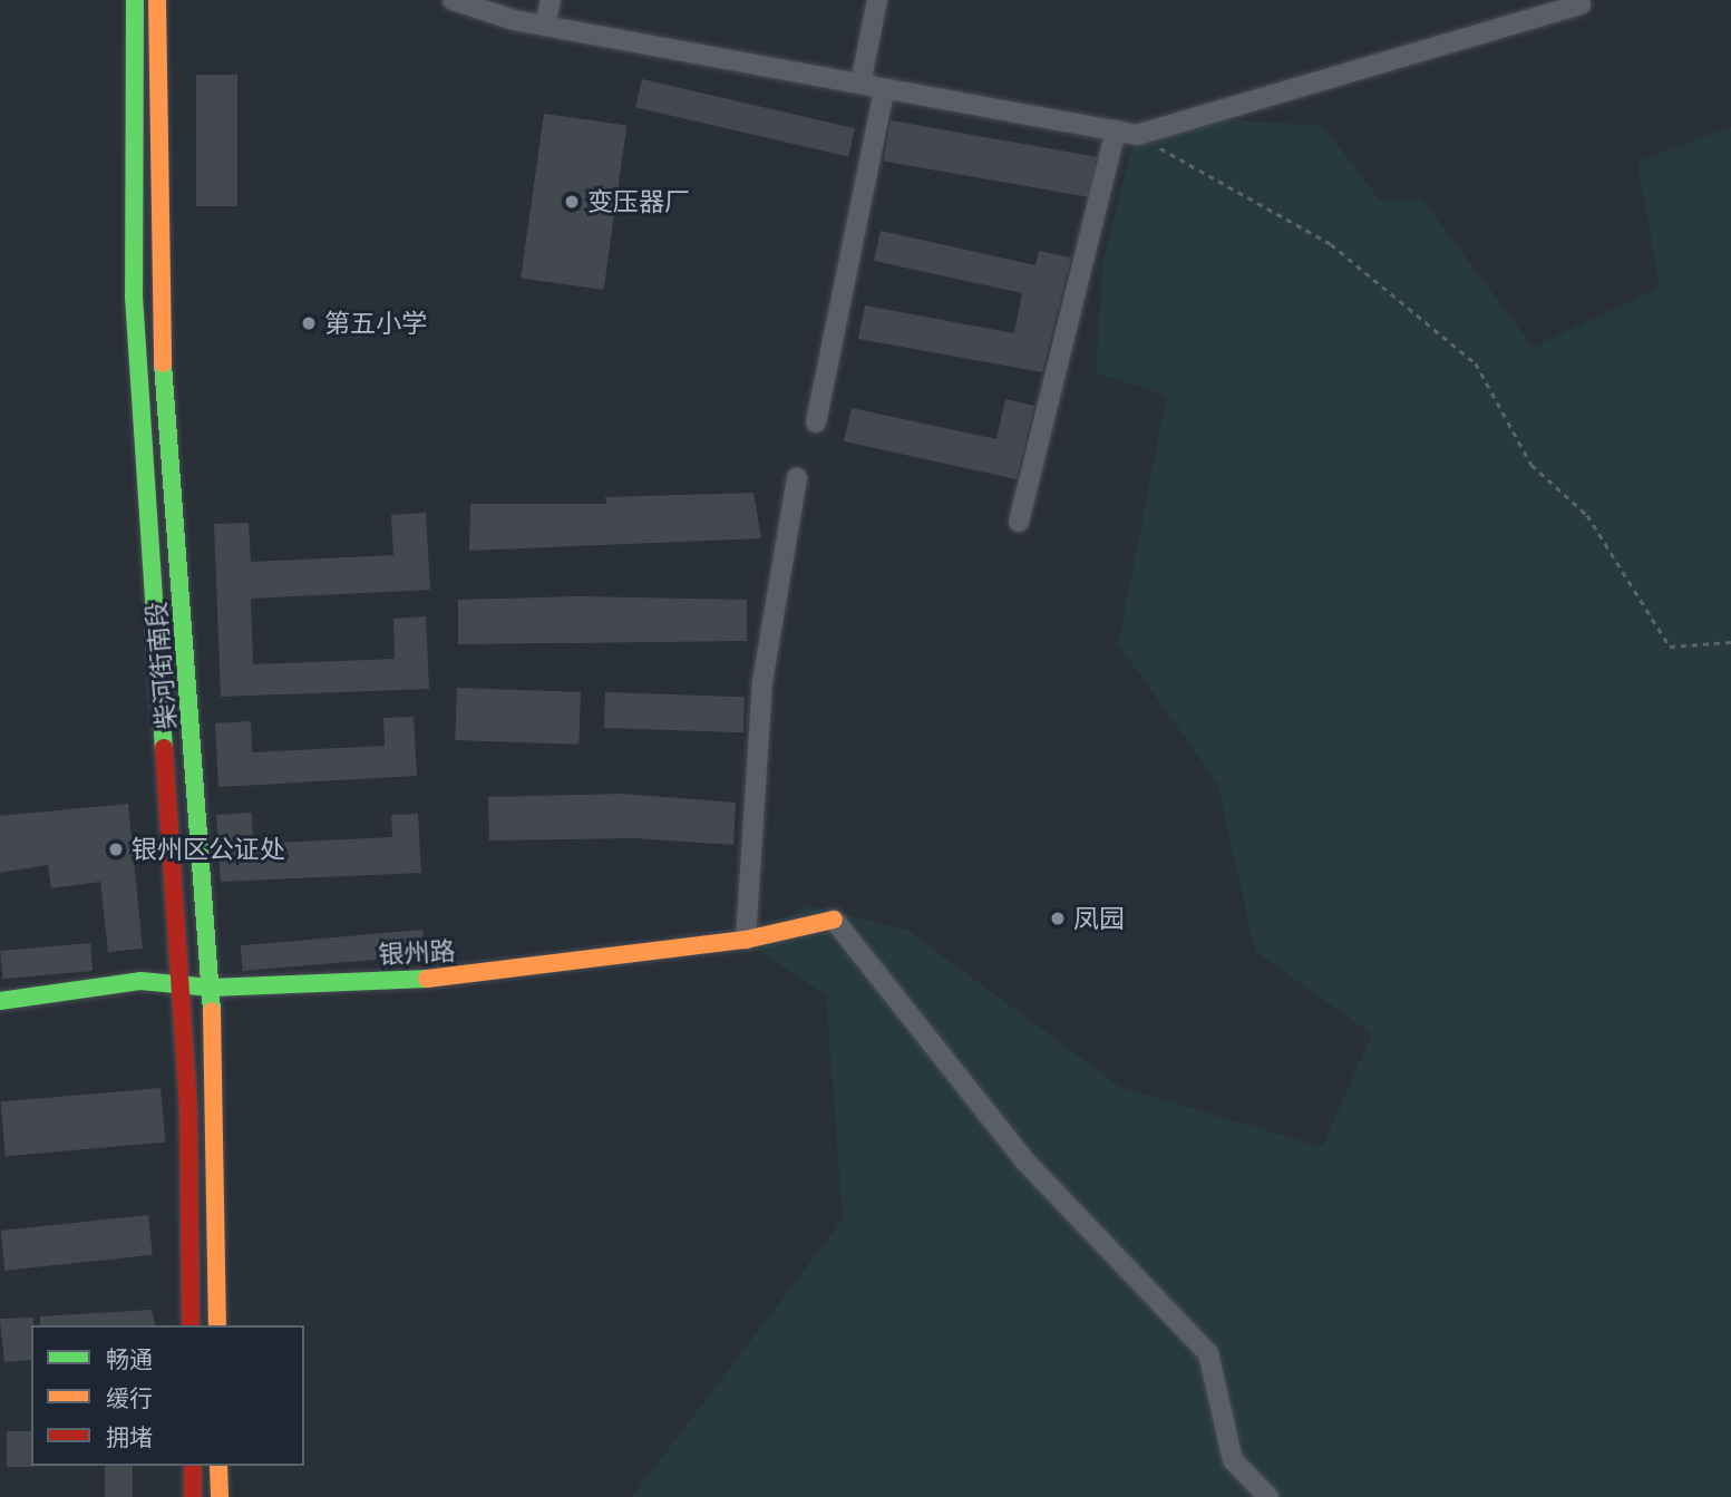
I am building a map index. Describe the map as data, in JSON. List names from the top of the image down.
{
  "streets": {
    "main road": ["柴河街南段", "银州路"]
  },
  "crossings": [
    ["柴河街南段", "银州路"]
  ],
  "places": [
    "变压器厂",
    "第五小学",
    "银州区公证处",
    "凤园"
  ],
  "legend": ["畅通", "缓行", "拥堵"]
}
